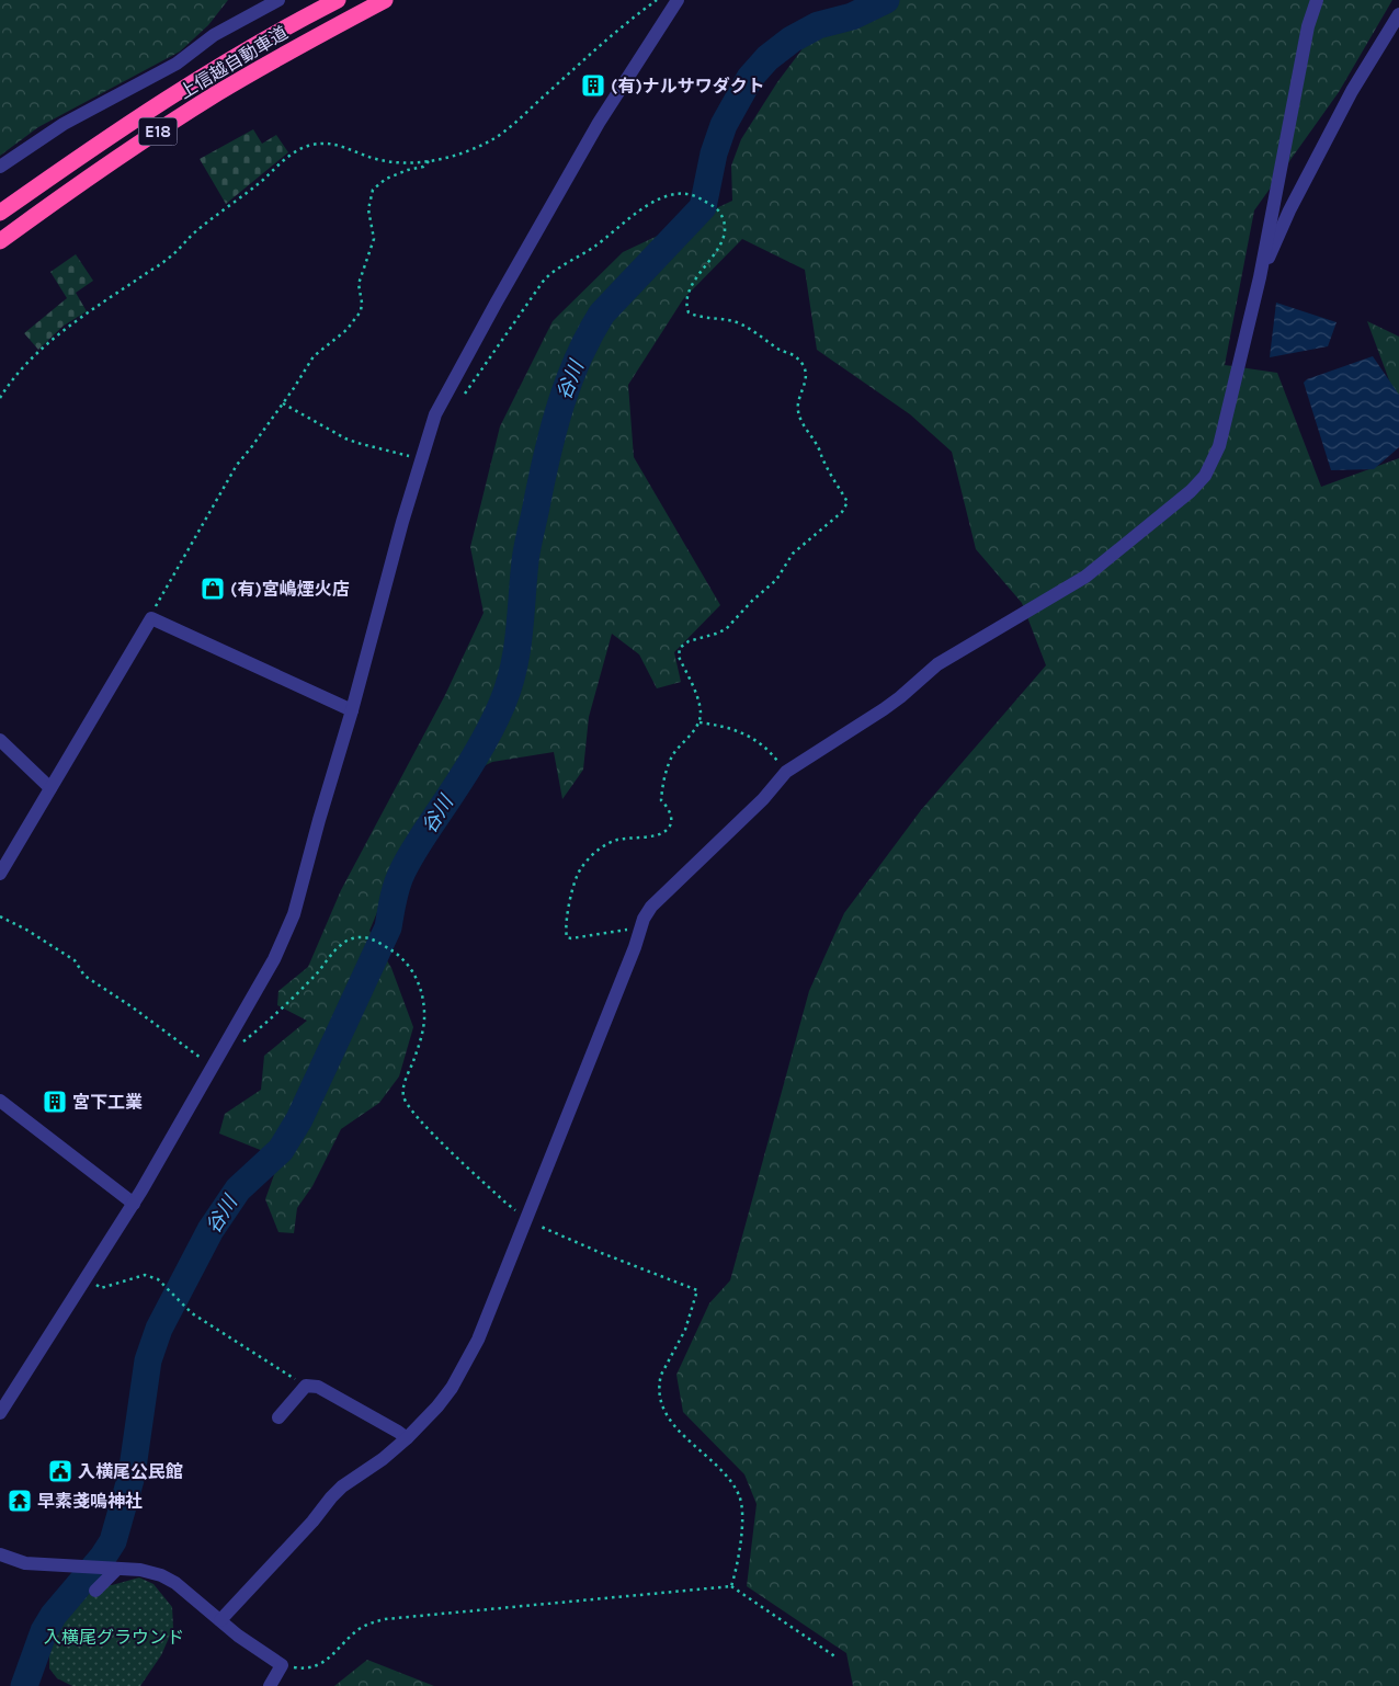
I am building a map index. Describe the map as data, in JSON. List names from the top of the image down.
{
  "streets": {
    "highway": ["上信越自動車道", "E18"]
  },
  "water": ["谷川"],
  "parks": ["入横尾グラウンド"],
  "places": {
    "building": ["(有)ナルサワダクト", "宮下工業"],
    "shop": ["(有)宮嶋煙火店"],
    "public building": ["入横尾公民館"],
    "temple": ["早素戔嗚神社"]
  }
}
